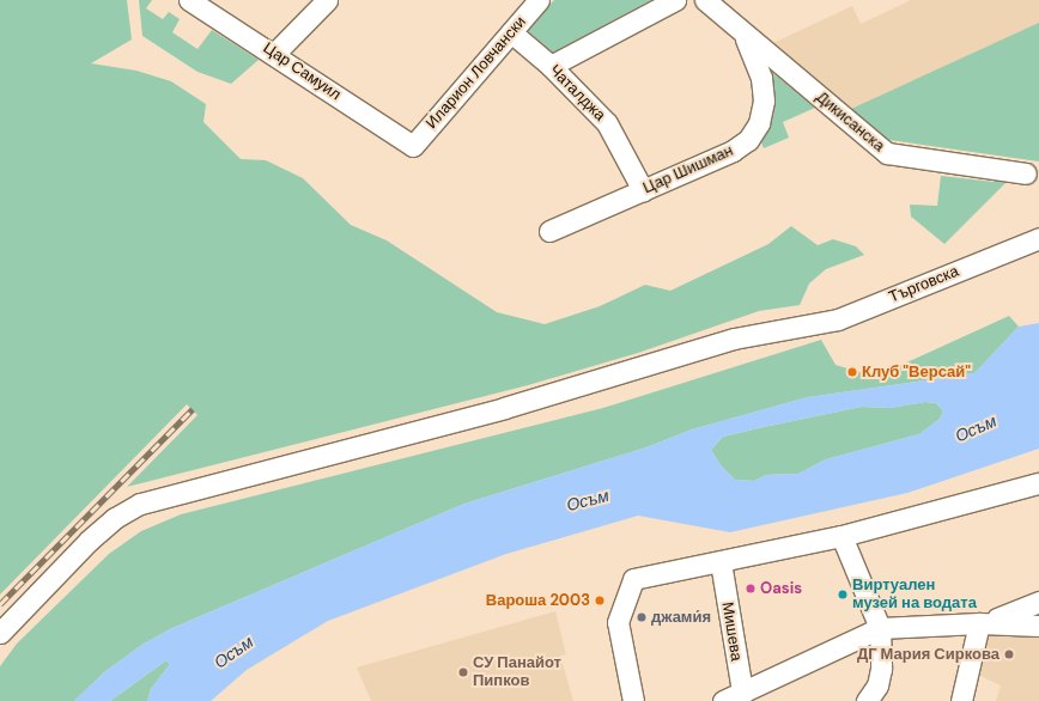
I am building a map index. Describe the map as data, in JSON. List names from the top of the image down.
{
  "streets": {
    "street": [
      "Цар Самуил",
      "Иларион Ловчански",
      "Чаталджа",
      "Дикисанска",
      "Цар Шишман",
      "Търговска",
      "Мишева"
    ]
  },
  "crossings": [
    ["Цар Самуил", "Иларион Ловчански"],
    ["Иларион Ловчански", "Чаталджа"],
    ["Чаталджа", "Цар Шишман"],
    ["Дикисанска", "Цар Шишман"]
  ],
  "water": ["Осъм"],
  "places": [
    "Клуб \"Версай\"",
    "Oasis",
    "Виртуален музей на водата",
    "Вароша 2003",
    "джами́я",
    "ДГ Мария Сиркова",
    "СУ Панайот Пипков"
  ]
}
